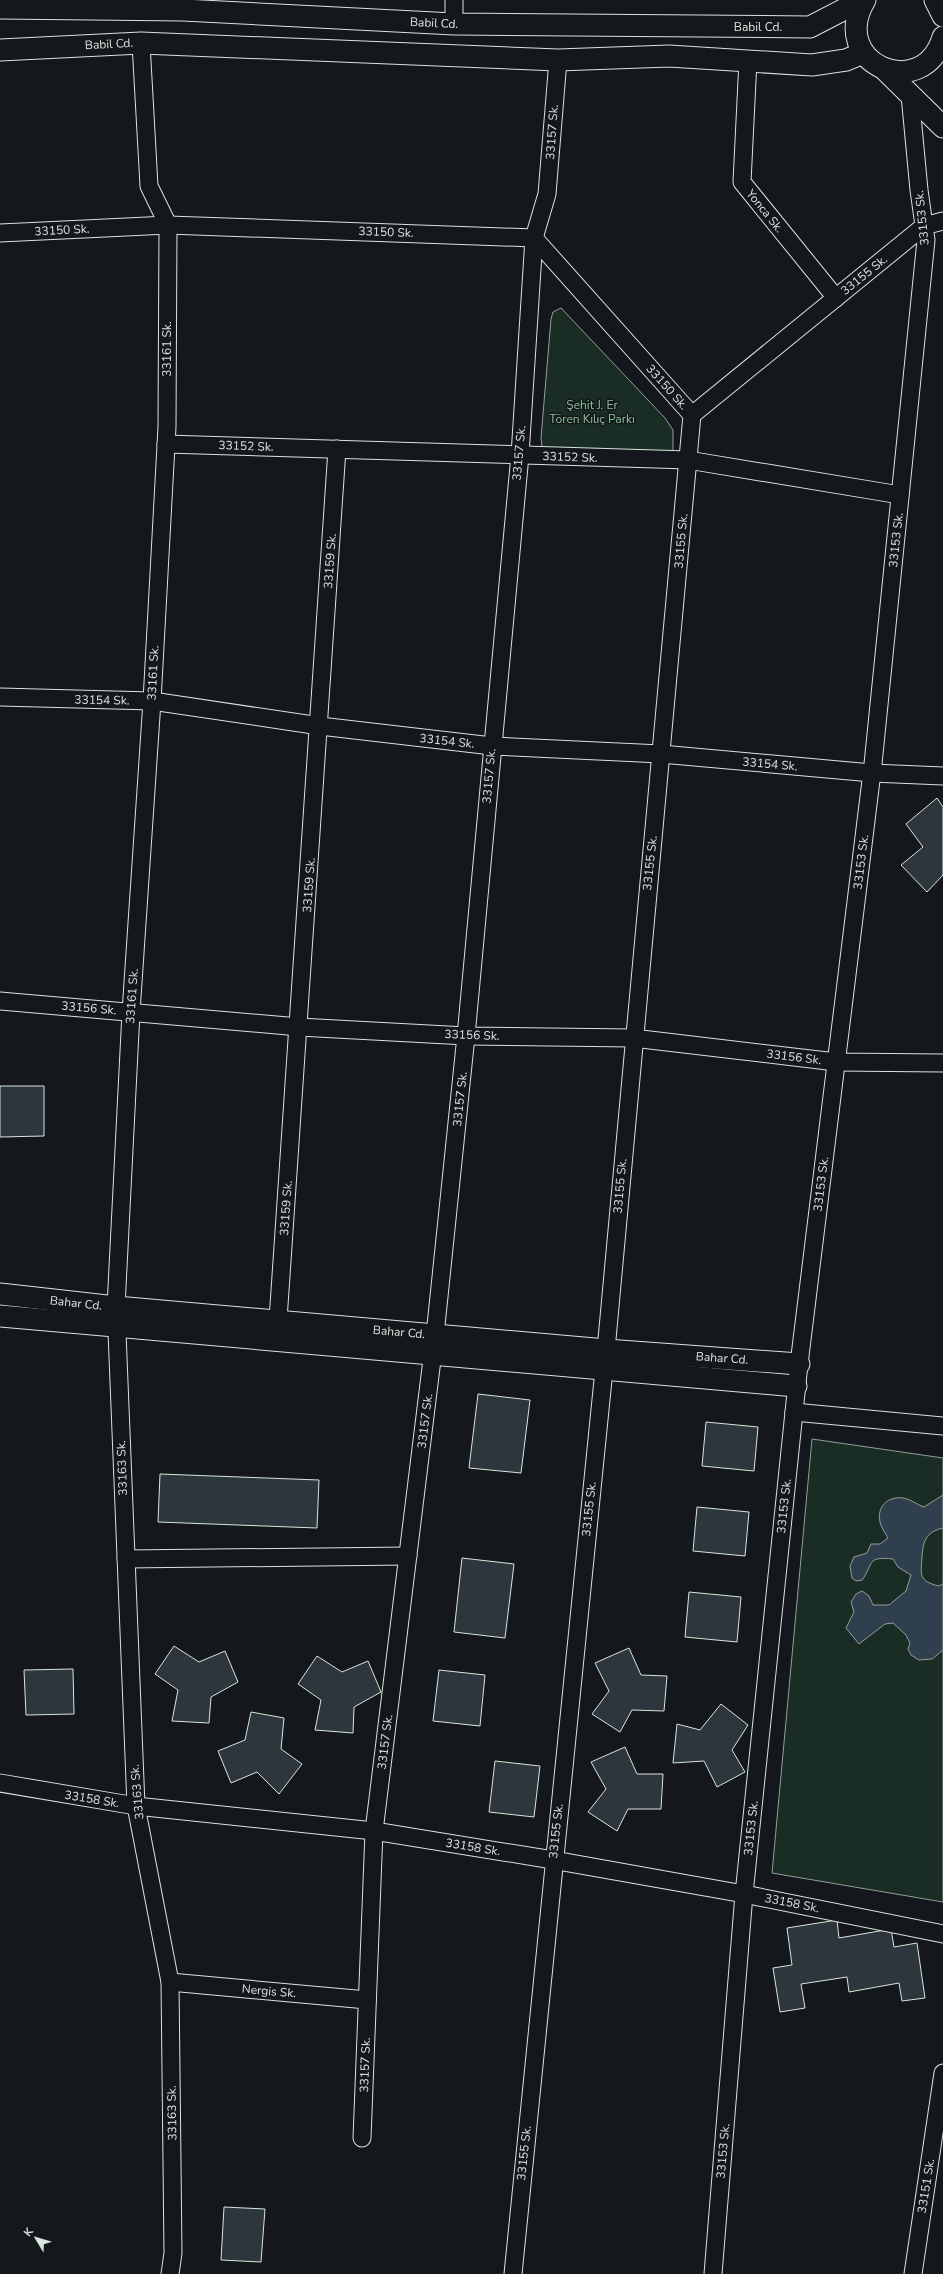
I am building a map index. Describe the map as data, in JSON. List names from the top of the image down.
{
  "streets": {
    "street": [
      "Babil Cd.",
      "33157 Sk.",
      "Yonca Sk.",
      "33153 Sk.",
      "33150 Sk.",
      "33155 Sk.",
      "33161 Sk.",
      "33152 Sk.",
      "33159 Sk.",
      "33154 Sk.",
      "33156 Sk.",
      "Bahar Cd.",
      "33163 Sk.",
      "33158 Sk.",
      "Nergis Sk.",
      "33151 Sk."
    ]
  },
  "crossings": [
    ["Babil Cd.", "33157 Sk."],
    ["Babil Cd.", "Yonca Sk."],
    ["Babil Cd.", "33161 Sk."],
    ["33157 Sk.", "33150 Sk."],
    ["33157 Sk.", "33152 Sk."],
    ["33157 Sk.", "33154 Sk."],
    ["33157 Sk.", "33156 Sk."],
    ["33157 Sk.", "Bahar Cd."],
    ["33157 Sk.", "33158 Sk."],
    ["33157 Sk.", "Nergis Sk."],
    ["Yonca Sk.", "33155 Sk."],
    ["33153 Sk.", "33155 Sk."],
    ["33153 Sk.", "33152 Sk."],
    ["33153 Sk.", "33154 Sk."],
    ["33153 Sk.", "33156 Sk."],
    ["33153 Sk.", "Bahar Cd."],
    ["33153 Sk.", "33158 Sk."],
    ["33150 Sk.", "33155 Sk."],
    ["33150 Sk.", "33161 Sk."],
    ["33155 Sk.", "33152 Sk."],
    ["33155 Sk.", "33154 Sk."],
    ["33155 Sk.", "33156 Sk."],
    ["33155 Sk.", "Bahar Cd."],
    ["33155 Sk.", "33158 Sk."],
    ["33161 Sk.", "33152 Sk."],
    ["33161 Sk.", "33154 Sk."],
    ["33161 Sk.", "33156 Sk."],
    ["33161 Sk.", "Bahar Cd."],
    ["33161 Sk.", "33163 Sk."],
    ["33152 Sk.", "33159 Sk."],
    ["33159 Sk.", "33154 Sk."],
    ["33159 Sk.", "33156 Sk."],
    ["33159 Sk.", "Bahar Cd."],
    ["Bahar Cd.", "33163 Sk."],
    ["33163 Sk.", "33158 Sk."],
    ["33163 Sk.", "Nergis Sk."]
  ],
  "parks": ["Şehit J. Er Tören Kılıç Parkı"],
  "north": "top left"
}
